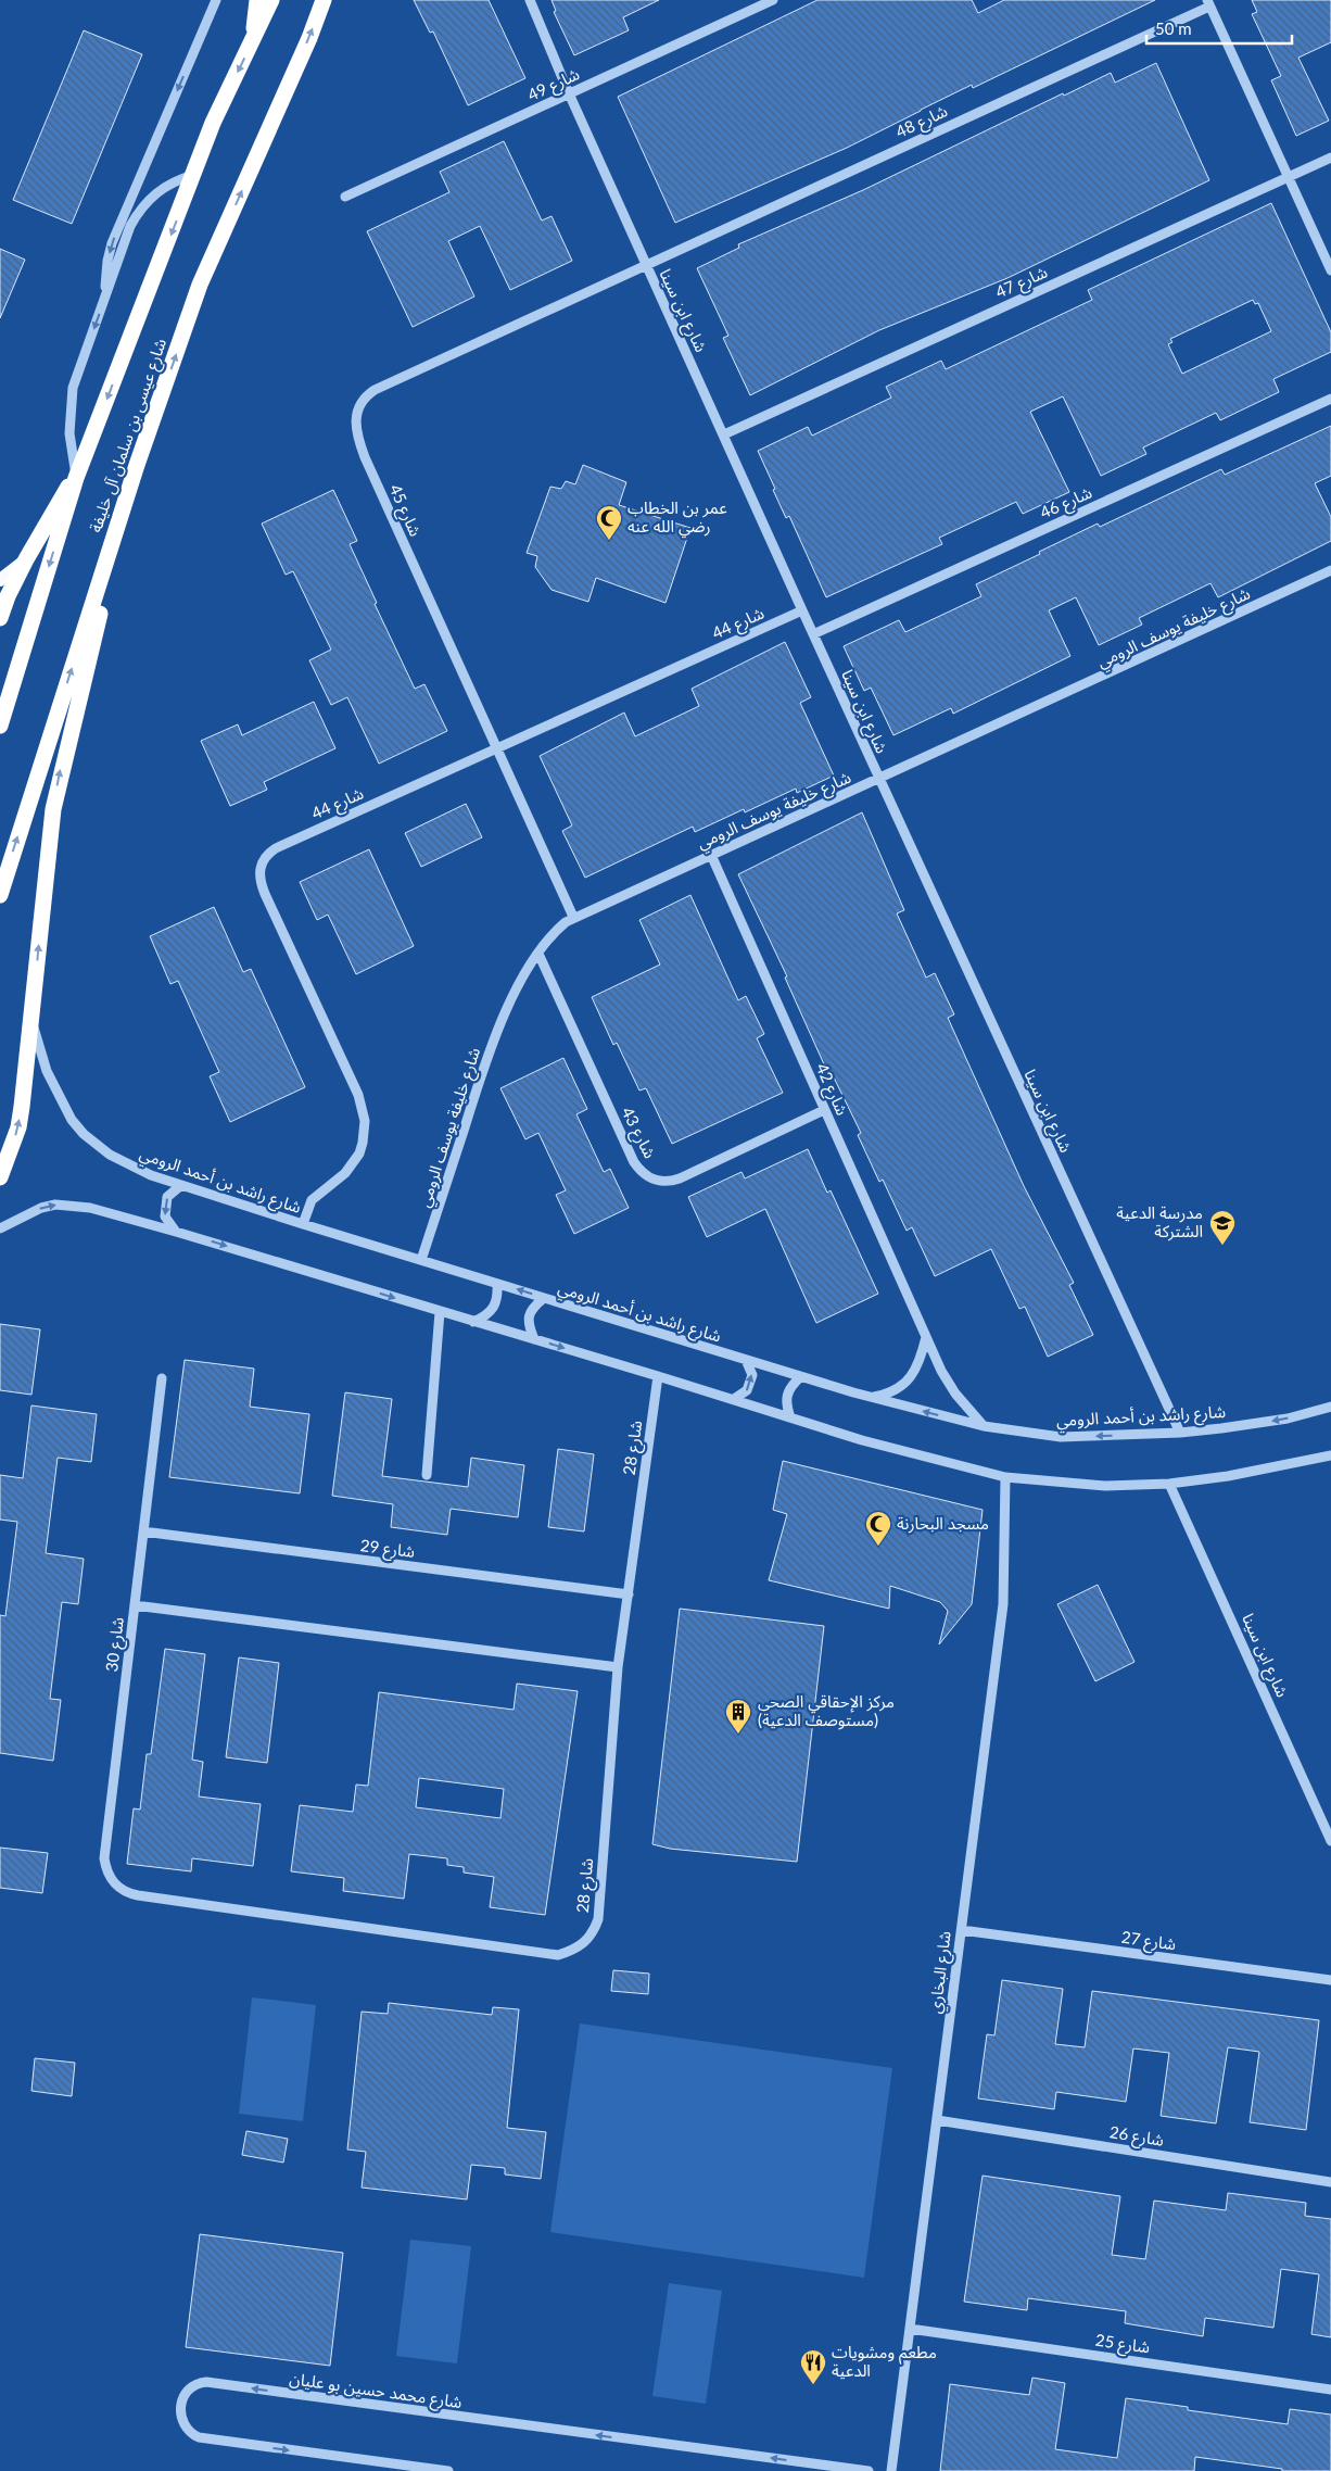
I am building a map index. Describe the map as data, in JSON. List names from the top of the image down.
{
  "streets": {
    "highway": ["شارع عيسى بن سلمان آل خليفة"],
    "street": [
      "شارع 49",
      "شارع 48",
      "شارع 47",
      "شارع ابن سينا",
      "شارع 46",
      "شارع 45",
      "شارع 44",
      "شارع خليفة يوسف الرومي",
      "شارع 42",
      "شارع 43",
      "شارع راشد بن أحمد الرومي",
      "شارع 28",
      "شارع 29",
      "شارع 30",
      "شارع 27",
      "شارع البخاري",
      "شارع 26",
      "شارع 25",
      "شارع محمد حسين بو عليان"
    ]
  },
  "crossings": [
    ["شارع 49", "شارع ابن سينا"],
    ["شارع 48", "شارع ابن سينا"],
    ["شارع 48", "شارع 45"],
    ["شارع 47", "شارع ابن سينا"],
    ["شارع ابن سينا", "شارع 46"],
    ["شارع ابن سينا", "شارع 45"],
    ["شارع ابن سينا", "شارع 44"],
    ["شارع ابن سينا", "شارع خليفة يوسف الرومي"],
    ["شارع ابن سينا", "شارع راشد بن أحمد الرومي"],
    ["شارع 45", "شارع 44"],
    ["شارع 45", "شارع خليفة يوسف الرومي"],
    ["شارع 44", "شارع راشد بن أحمد الرومي"],
    ["شارع خليفة يوسف الرومي", "شارع 42"],
    ["شارع خليفة يوسف الرومي", "شارع 43"],
    ["شارع خليفة يوسف الرومي", "شارع راشد بن أحمد الرومي"],
    ["شارع 42", "شارع 43"],
    ["شارع 42", "شارع راشد بن أحمد الرومي"],
    ["شارع 28", "شارع 29"],
    ["شارع 28", "شارع 30"],
    ["شارع 29", "شارع 30"],
    ["شارع 27", "شارع البخاري"],
    ["شارع البخاري", "شارع 26"],
    ["شارع البخاري", "شارع 25"]
  ],
  "places": {
    "mosque": ["عمر بن الخطاب رضي الله عنه", "مسجد البحارنة"],
    "school or university": ["مدرسة الدعية الشتركة"],
    "building": ["مركز الإحقاقي الصحي (مستوصف الدعية)"],
    "restaurant": ["مطعم ومشويات الدعية"]
  },
  "scale_bar": "50 m"
}
